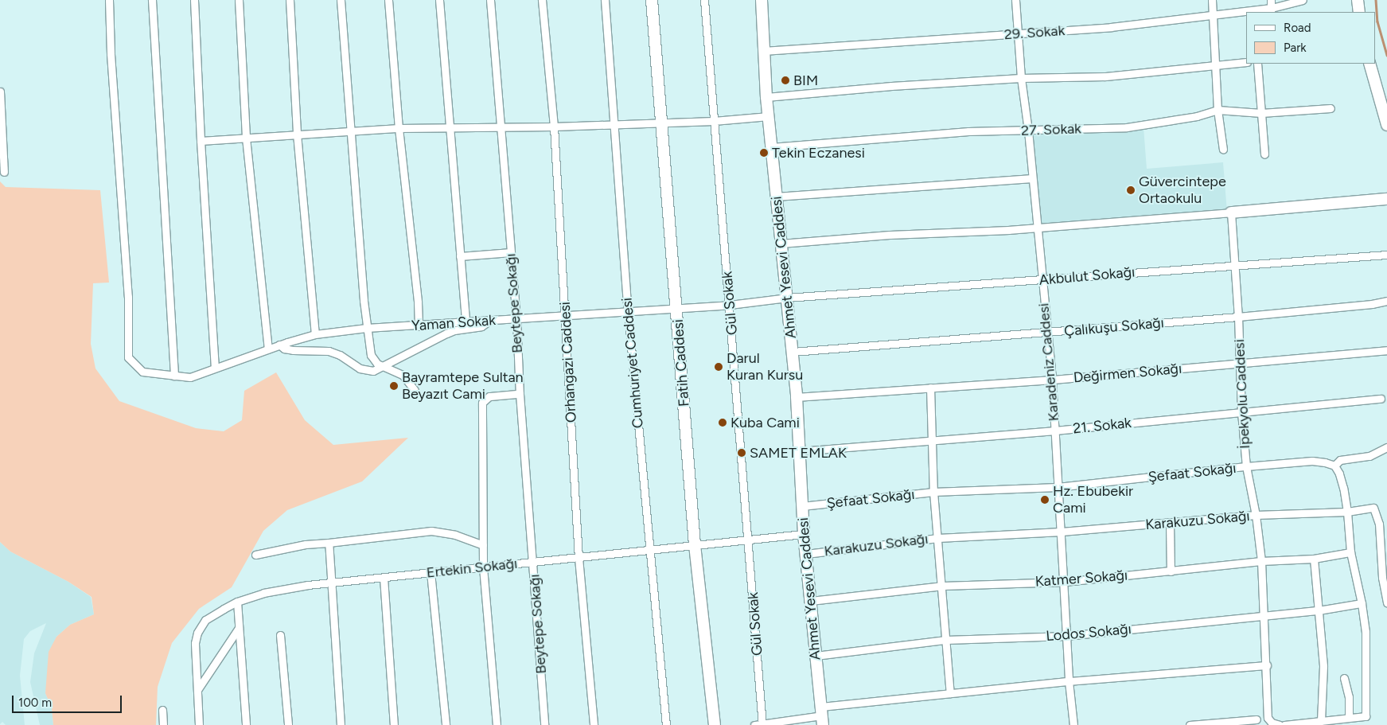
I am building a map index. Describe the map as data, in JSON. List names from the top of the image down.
{
  "streets": {
    "main road": ["Ahmet Yesevi Caddesi", "Fatih Caddesi"],
    "street": [
      "29. Sokak",
      "27. Sokak",
      "Akbulut Sokağı",
      "Beytepe Sokağı",
      "Gül Sokak",
      "Yaman Sokak",
      "Çalıkuşu Sokağı",
      "Orhangazi Caddesi",
      "Karadeniz Caddesi",
      "Cumhuriyet Caddesi",
      "Değirmen Sokağı",
      "İpekyolu Caddesi",
      "21. Sokak",
      "Şefaat Sokağı",
      "Karakuzu Sokağı",
      "Ertekin Sokağı",
      "Katmer Sokağı",
      "Lodos Sokağı"
    ]
  },
  "crossings": [
    ["29. Sokak", "Ahmet Yesevi Caddesi"],
    ["29. Sokak", "Karadeniz Caddesi"],
    ["27. Sokak", "Ahmet Yesevi Caddesi"],
    ["27. Sokak", "Karadeniz Caddesi"],
    ["Ahmet Yesevi Caddesi", "Akbulut Sokağı"],
    ["Ahmet Yesevi Caddesi", "Yaman Sokak"],
    ["Ahmet Yesevi Caddesi", "Çalıkuşu Sokağı"],
    ["Ahmet Yesevi Caddesi", "Değirmen Sokağı"],
    ["Ahmet Yesevi Caddesi", "21. Sokak"],
    ["Ahmet Yesevi Caddesi", "Şefaat Sokağı"],
    ["Ahmet Yesevi Caddesi", "Karakuzu Sokağı"],
    ["Ahmet Yesevi Caddesi", "Ertekin Sokağı"],
    ["Ahmet Yesevi Caddesi", "Katmer Sokağı"],
    ["Ahmet Yesevi Caddesi", "Lodos Sokağı"],
    ["Akbulut Sokağı", "Yaman Sokak"],
    ["Akbulut Sokağı", "Karadeniz Caddesi"],
    ["Akbulut Sokağı", "İpekyolu Caddesi"],
    ["Beytepe Sokağı", "Yaman Sokak"],
    ["Beytepe Sokağı", "Ertekin Sokağı"],
    ["Gül Sokak", "Yaman Sokak"],
    ["Gül Sokak", "Ertekin Sokağı"],
    ["Yaman Sokak", "Orhangazi Caddesi"],
    ["Yaman Sokak", "Cumhuriyet Caddesi"],
    ["Yaman Sokak", "Fatih Caddesi"],
    ["Çalıkuşu Sokağı", "Karadeniz Caddesi"],
    ["Çalıkuşu Sokağı", "İpekyolu Caddesi"],
    ["Orhangazi Caddesi", "Ertekin Sokağı"],
    ["Karadeniz Caddesi", "Değirmen Sokağı"],
    ["Karadeniz Caddesi", "21. Sokak"],
    ["Karadeniz Caddesi", "Şefaat Sokağı"],
    ["Karadeniz Caddesi", "Karakuzu Sokağı"],
    ["Karadeniz Caddesi", "Katmer Sokağı"],
    ["Karadeniz Caddesi", "Lodos Sokağı"],
    ["Cumhuriyet Caddesi", "Ertekin Sokağı"],
    ["Fatih Caddesi", "Ertekin Sokağı"],
    ["Değirmen Sokağı", "İpekyolu Caddesi"],
    ["İpekyolu Caddesi", "21. Sokak"],
    ["İpekyolu Caddesi", "Şefaat Sokağı"],
    ["İpekyolu Caddesi", "Karakuzu Sokağı"],
    ["İpekyolu Caddesi", "Katmer Sokağı"],
    ["İpekyolu Caddesi", "Lodos Sokağı"]
  ],
  "places": [
    "BIM",
    "Tekin Eczanesi",
    "Güvercintepe Ortaokulu",
    "Darul Kuran Kursu",
    "Bayramtepe Sultan Beyazıt Cami",
    "Kuba Cami",
    "SAMET EMLAK",
    "Hz. Ebubekir Cami"
  ],
  "legend": ["Road", "Park"],
  "scale_bar": "100 m"
}
